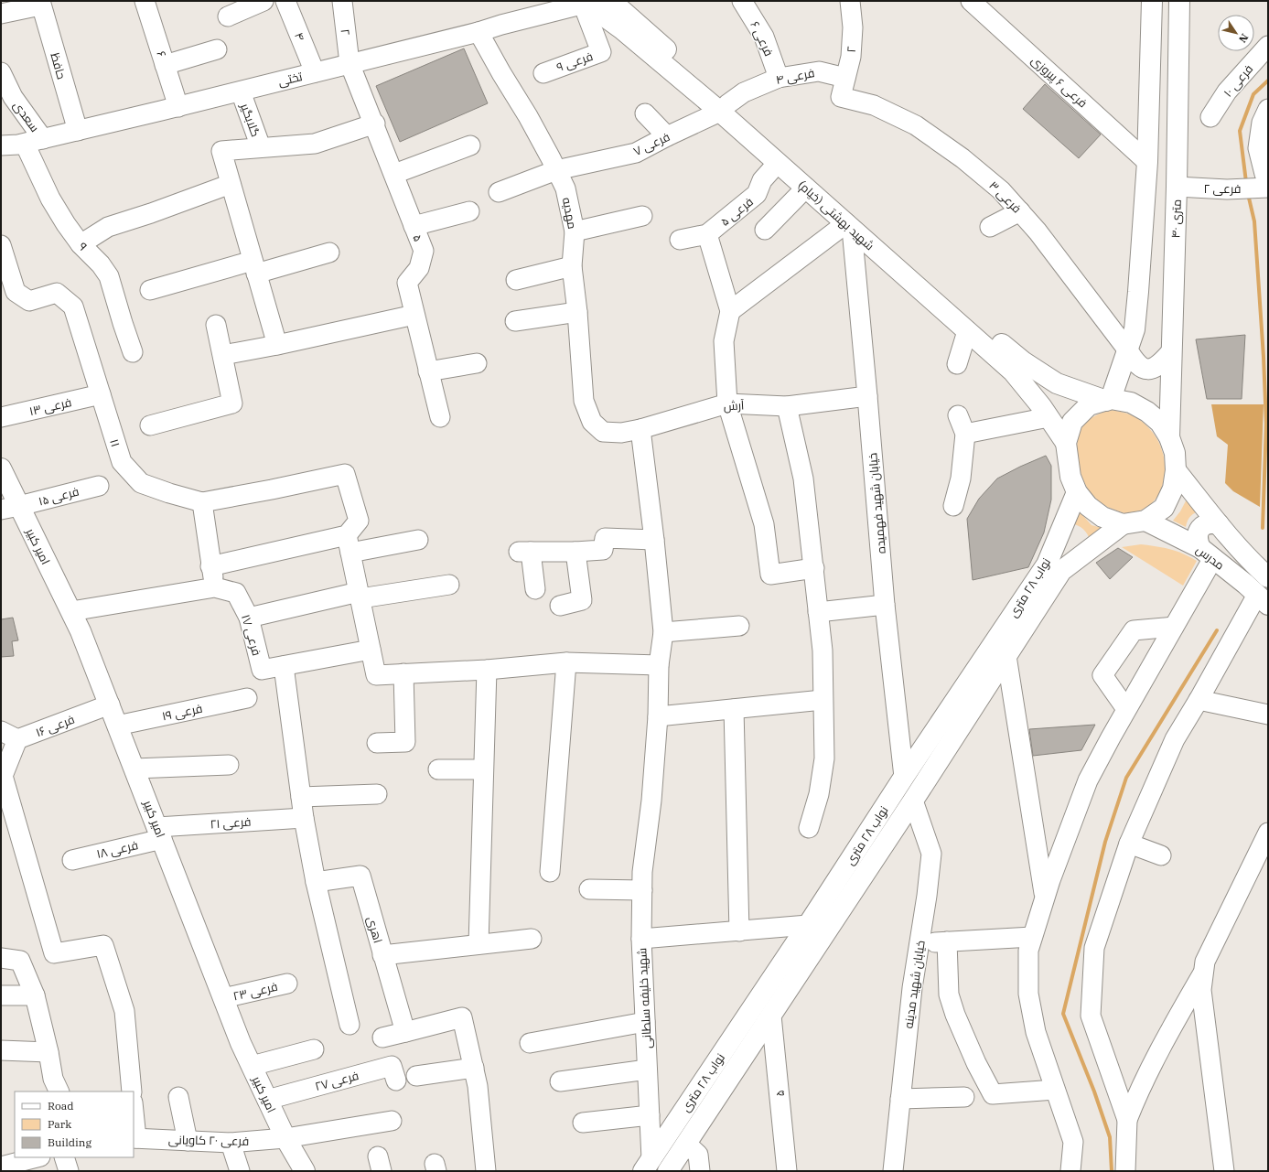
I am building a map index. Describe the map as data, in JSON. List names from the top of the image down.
{
  "streets": {
    "main road": [
      "شهید بهشتی (خیام)",
      "۴۰ متری",
      "امیر کبیر",
      "مدرس",
      "نواب ۲۸ متری"
    ],
    "street": [
      "۲",
      "۴",
      "فرعی ۶",
      "۶",
      "فرعی ۹",
      "حافظ",
      "فرعی ۴",
      "تختی",
      "فرعی ۱۰",
      "فرعی ۶ پیروزی",
      "سعدی",
      "گلابگیر",
      "فرعی ۷",
      "فرعی ۲",
      "فرعی ۳",
      "فرعی ۵",
      "مهدیه",
      "۵",
      "۹",
      "آرش",
      "فرعی ۱۳",
      "۱۱",
      "فرعی ۱۵",
      "خیابان شهید فهمیده",
      "فرعی ۱۷",
      "فرعی ۱۹",
      "فرعی ۱۶",
      "فرعی ۲۱",
      "فرعی ۱۸",
      "اهری",
      "خیابان شهید مدینه",
      "فرعی ۲۳",
      "شهید خلیفه سلطانی",
      "فرعی ۲۷",
      "فرعی ۲۰ کاویانی"
    ]
  },
  "crossings": [
    ["۲", "فرعی ۴"],
    ["۲", "تختی"],
    ["۲", "فرعی ۳"],
    ["۲", "۵"],
    ["۴", "تختی"],
    ["فرعی ۶", "فرعی ۴"],
    ["۶", "تختی"],
    ["فرعی ۹", "تختی"],
    ["فرعی ۹", "شهید بهشتی (خیام)"],
    ["حافظ", "تختی"],
    ["فرعی ۴", "فرعی ۷"],
    ["فرعی ۴", "شهید بهشتی (خیام)"],
    ["تختی", "سعدی"],
    ["تختی", "گلابگیر"],
    ["تختی", "مهدیه"],
    ["تختی", "شهید بهشتی (خیام)"],
    ["تختی", "۵"],
    ["تختی", "۹"],
    ["سعدی", "۹"],
    ["فرعی ۷", "مهدیه"],
    ["فرعی ۷", "شهید بهشتی (خیام)"],
    ["فرعی ۲", "۴۰ متری"],
    ["فرعی ۵", "شهید بهشتی (خیام)"],
    ["مهدیه", "آرش"],
    ["شهید بهشتی (خیام)", "۴۰ متری"],
    ["شهید بهشتی (خیام)", "خیابان شهید فهمیده"],
    ["شهید بهشتی (خیام)", "مدرس"],
    ["شهید بهشتی (خیام)", "نواب ۲۸ متری"],
    ["۴۰ متری", "مدرس"],
    ["۴۰ متری", "نواب ۲۸ متری"],
    ["۵", "نواب ۲۸ متری"],
    ["آرش", "خیابان شهید فهمیده"],
    ["فرعی ۱۳", "۱۱"],
    ["فرعی ۱۵", "امیر کبیر"],
    ["خیابان شهید فهمیده", "نواب ۲۸ متری"],
    ["امیر کبیر", "فرعی ۱۷"],
    ["امیر کبیر", "فرعی ۱۹"],
    ["امیر کبیر", "فرعی ۱۶"],
    ["امیر کبیر", "فرعی ۲۱"],
    ["امیر کبیر", "فرعی ۱۸"],
    ["امیر کبیر", "فرعی ۲۳"],
    ["امیر کبیر", "فرعی ۲۷"],
    ["امیر کبیر", "فرعی ۲۰ کاویانی"],
    ["مدرس", "نواب ۲۸ متری"],
    ["نواب ۲۸ متری", "خیابان شهید مدینه"],
    ["نواب ۲۸ متری", "شهید خلیفه سلطانی"],
    ["فرعی ۲۱", "فرعی ۱۸"]
  ],
  "legend": ["Road", "Park", "Building"],
  "north": "bottom right"
}
